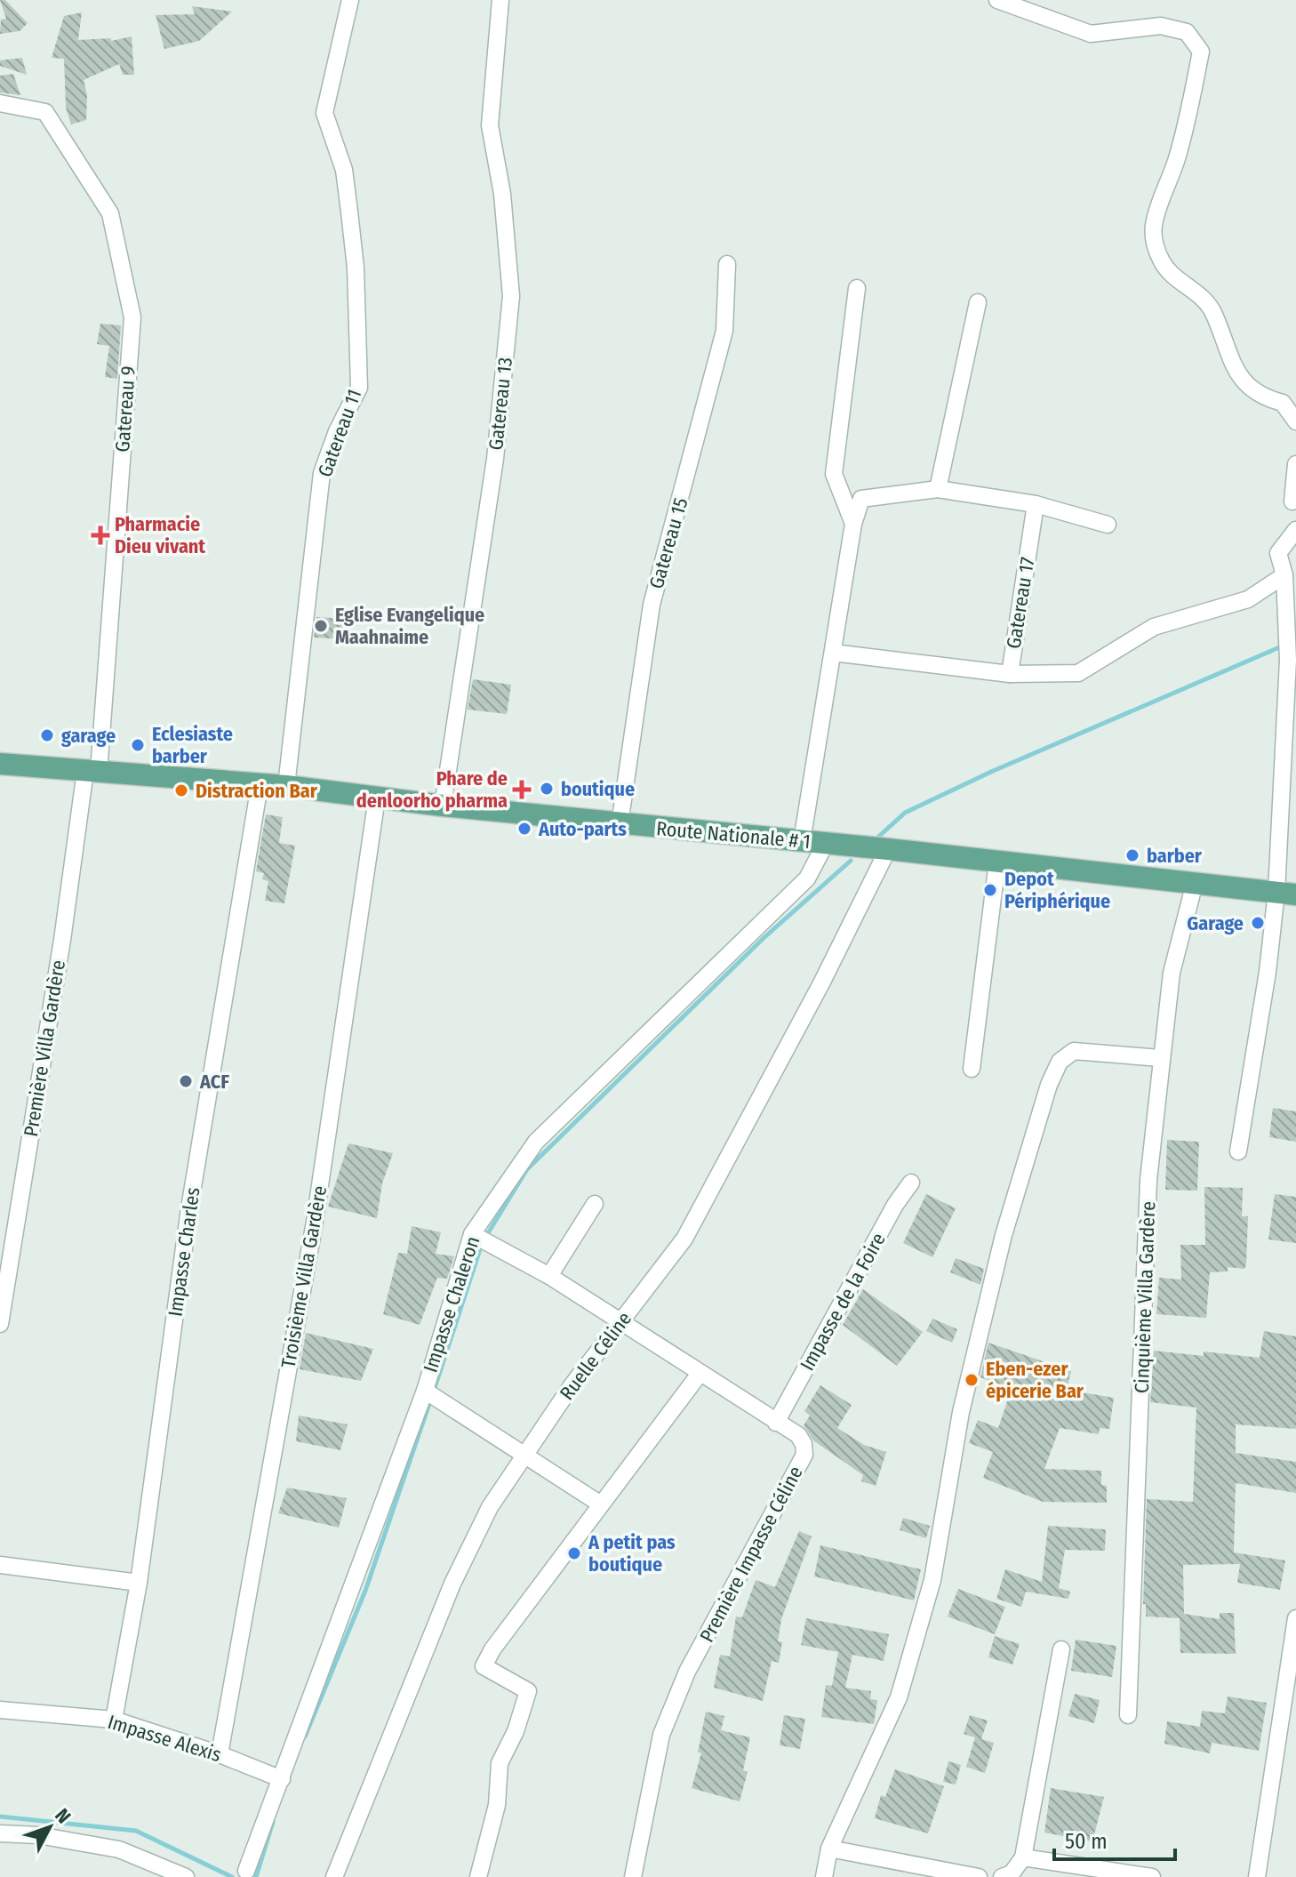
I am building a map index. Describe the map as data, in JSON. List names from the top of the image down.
{
  "streets": {
    "main road": ["Route Nationale # 1"],
    "street": [
      "Gatereau 13",
      "Gatereau 9",
      "Gatereau 11",
      "Gatereau 15",
      "Gatereau 17",
      "Première Villa Gardère",
      "Impasse Charles",
      "Troisième Villa Gardère",
      "Cinquième Villa Gardère",
      "Impasse de la Foire",
      "Impasse Chaleron",
      "Ruelle Céline",
      "Première Impasse Céline",
      "Impasse Alexis"
    ]
  },
  "crossings": [
    ["Gatereau 13", "Route Nationale # 1"],
    ["Gatereau 9", "Route Nationale # 1"],
    ["Gatereau 9", "Première Villa Gardère"],
    ["Gatereau 11", "Route Nationale # 1"],
    ["Gatereau 15", "Route Nationale # 1"],
    ["Route Nationale # 1", "Première Villa Gardère"],
    ["Route Nationale # 1", "Impasse Charles"],
    ["Route Nationale # 1", "Troisième Villa Gardère"],
    ["Route Nationale # 1", "Cinquième Villa Gardère"],
    ["Route Nationale # 1", "Impasse Chaleron"],
    ["Route Nationale # 1", "Ruelle Céline"],
    ["Impasse Charles", "Impasse Alexis"],
    ["Troisième Villa Gardère", "Impasse Alexis"],
    ["Impasse de la Foire", "Première Impasse Céline"],
    ["Impasse Chaleron", "Première Impasse Céline"],
    ["Impasse Chaleron", "Impasse Alexis"],
    ["Ruelle Céline", "Première Impasse Céline"]
  ],
  "places": {
    "health": ["Pharmacie Dieu vivant", "Phare de denloorho pharma"],
    "other": [
      "Eglise Evangelique Maahnaime",
      "garage",
      "Eclesiaste barber",
      "boutique",
      "Distraction Bar",
      "Auto-parts",
      "barber",
      "Depot Périphérique",
      "Garage",
      "ACF",
      "Eben-ezer épicerie Bar",
      "A petit pas boutique"
    ]
  },
  "scale_bar": "50 m",
  "north": "top right"
}
